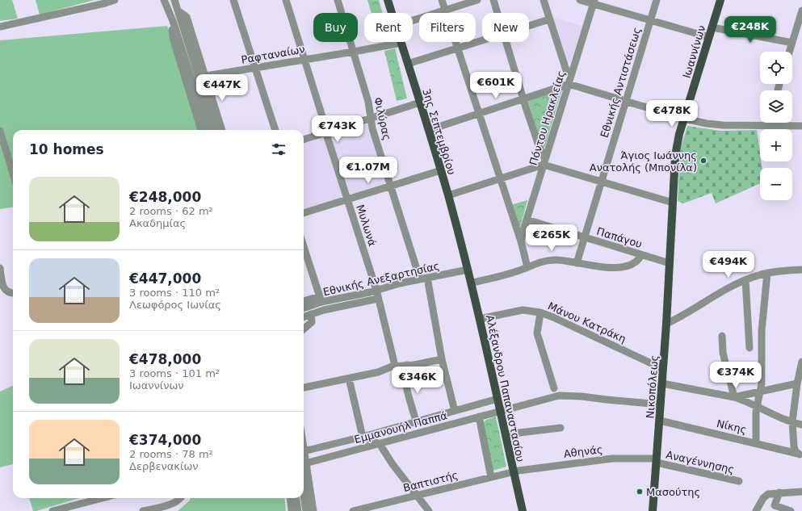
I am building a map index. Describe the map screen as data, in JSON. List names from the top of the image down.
{
  "streets": {
    "main road": [
      "Ιωαννίνων",
      "3ης Σεπτεμβρίου",
      "Νικοπόλεως",
      "Αλέξανδρου Παπαναστασίου"
    ],
    "street": [
      "Ραφταναίων",
      "Εθνικής Αντιστάσεως",
      "Πόντου Ηρακλείας",
      "Φιλύρας",
      "Μυλωνά",
      "Παπάγου",
      "Εθνικής Ανεξαρτησίας",
      "Μάνου Κατράκη",
      "Νίκης",
      "Εμμανουήλ Παππά",
      "Αθηνάς",
      "Αναγέννησης",
      "Βαπτιστής"
    ]
  },
  "crossings": [
    ["Ιωαννίνων", "Παπάγου"],
    ["Ιωαννίνων", "Νικοπόλεως"],
    ["Ραφταναίων", "Φιλύρας"],
    ["Ραφταναίων", "3ης Σεπτεμβρίου"],
    ["Ραφταναίων", "Μυλωνά"],
    ["Εθνικής Αντιστάσεως", "Παπάγου"],
    ["Πόντου Ηρακλείας", "Παπάγου"],
    ["Φιλύρας", "Εθνικής Ανεξαρτησίας"],
    ["Φιλύρας", "Εμμανουήλ Παππά"],
    ["3ης Σεπτεμβρίου", "Εθνικής Ανεξαρτησίας"],
    ["3ης Σεπτεμβρίου", "Αλέξανδρου Παπαναστασίου"],
    ["Μυλωνά", "Εθνικής Ανεξαρτησίας"],
    ["Παπάγου", "Νικοπόλεως"],
    ["Εθνικής Ανεξαρτησίας", "Αλέξανδρου Παπαναστασίου"],
    ["Μάνου Κατράκη", "Νικοπόλεως"],
    ["Μάνου Κατράκη", "Αλέξανδρου Παπαναστασίου"],
    ["Νικοπόλεως", "Νίκης"],
    ["Νικοπόλεως", "Εμμανουήλ Παππά"],
    ["Νικοπόλεως", "Αθηνάς"],
    ["Νικοπόλεως", "Αναγέννησης"],
    ["Αλέξανδρου Παπαναστασίου", "Εμμανουήλ Παππά"],
    ["Αλέξανδρου Παπαναστασίου", "Αθηνάς"],
    ["Αλέξανδρου Παπαναστασίου", "Βαπτιστής"],
    ["Αθηνάς", "Αναγέννησης"],
    ["Αθηνάς", "Βαπτιστής"]
  ],
  "places": ["Άγιος Ιωάννης Ανατολής (Μπονίλα)", "Μασούτης"],
  "page": {
    "chip": [
      "Buy",
      "Rent",
      "Filters",
      "New"
    ],
    "price": [
      "€248K",
      "€601K",
      "€447K",
      "€478K",
      "€743K",
      "€1.07M",
      "€265K",
      "€494K",
      "€374K",
      "€346K"
    ],
    "map_buttons": ["+", "−"],
    "heading": "10 homes",
    "list": [
      {
        "name": "€248,000",
        "note": "2 rooms · 62 m² · Ακαδημίας"
      },
      {
        "name": "€447,000",
        "note": "3 rooms · 110 m² · Λεωφόρος Ιωνίας"
      },
      {
        "name": "€478,000",
        "note": "3 rooms · 101 m² · Ιωαννίνων"
      },
      {
        "name": "€374,000",
        "note": "2 rooms · 78 m² · Δερβενακίων"
      }
    ]
  }
}
